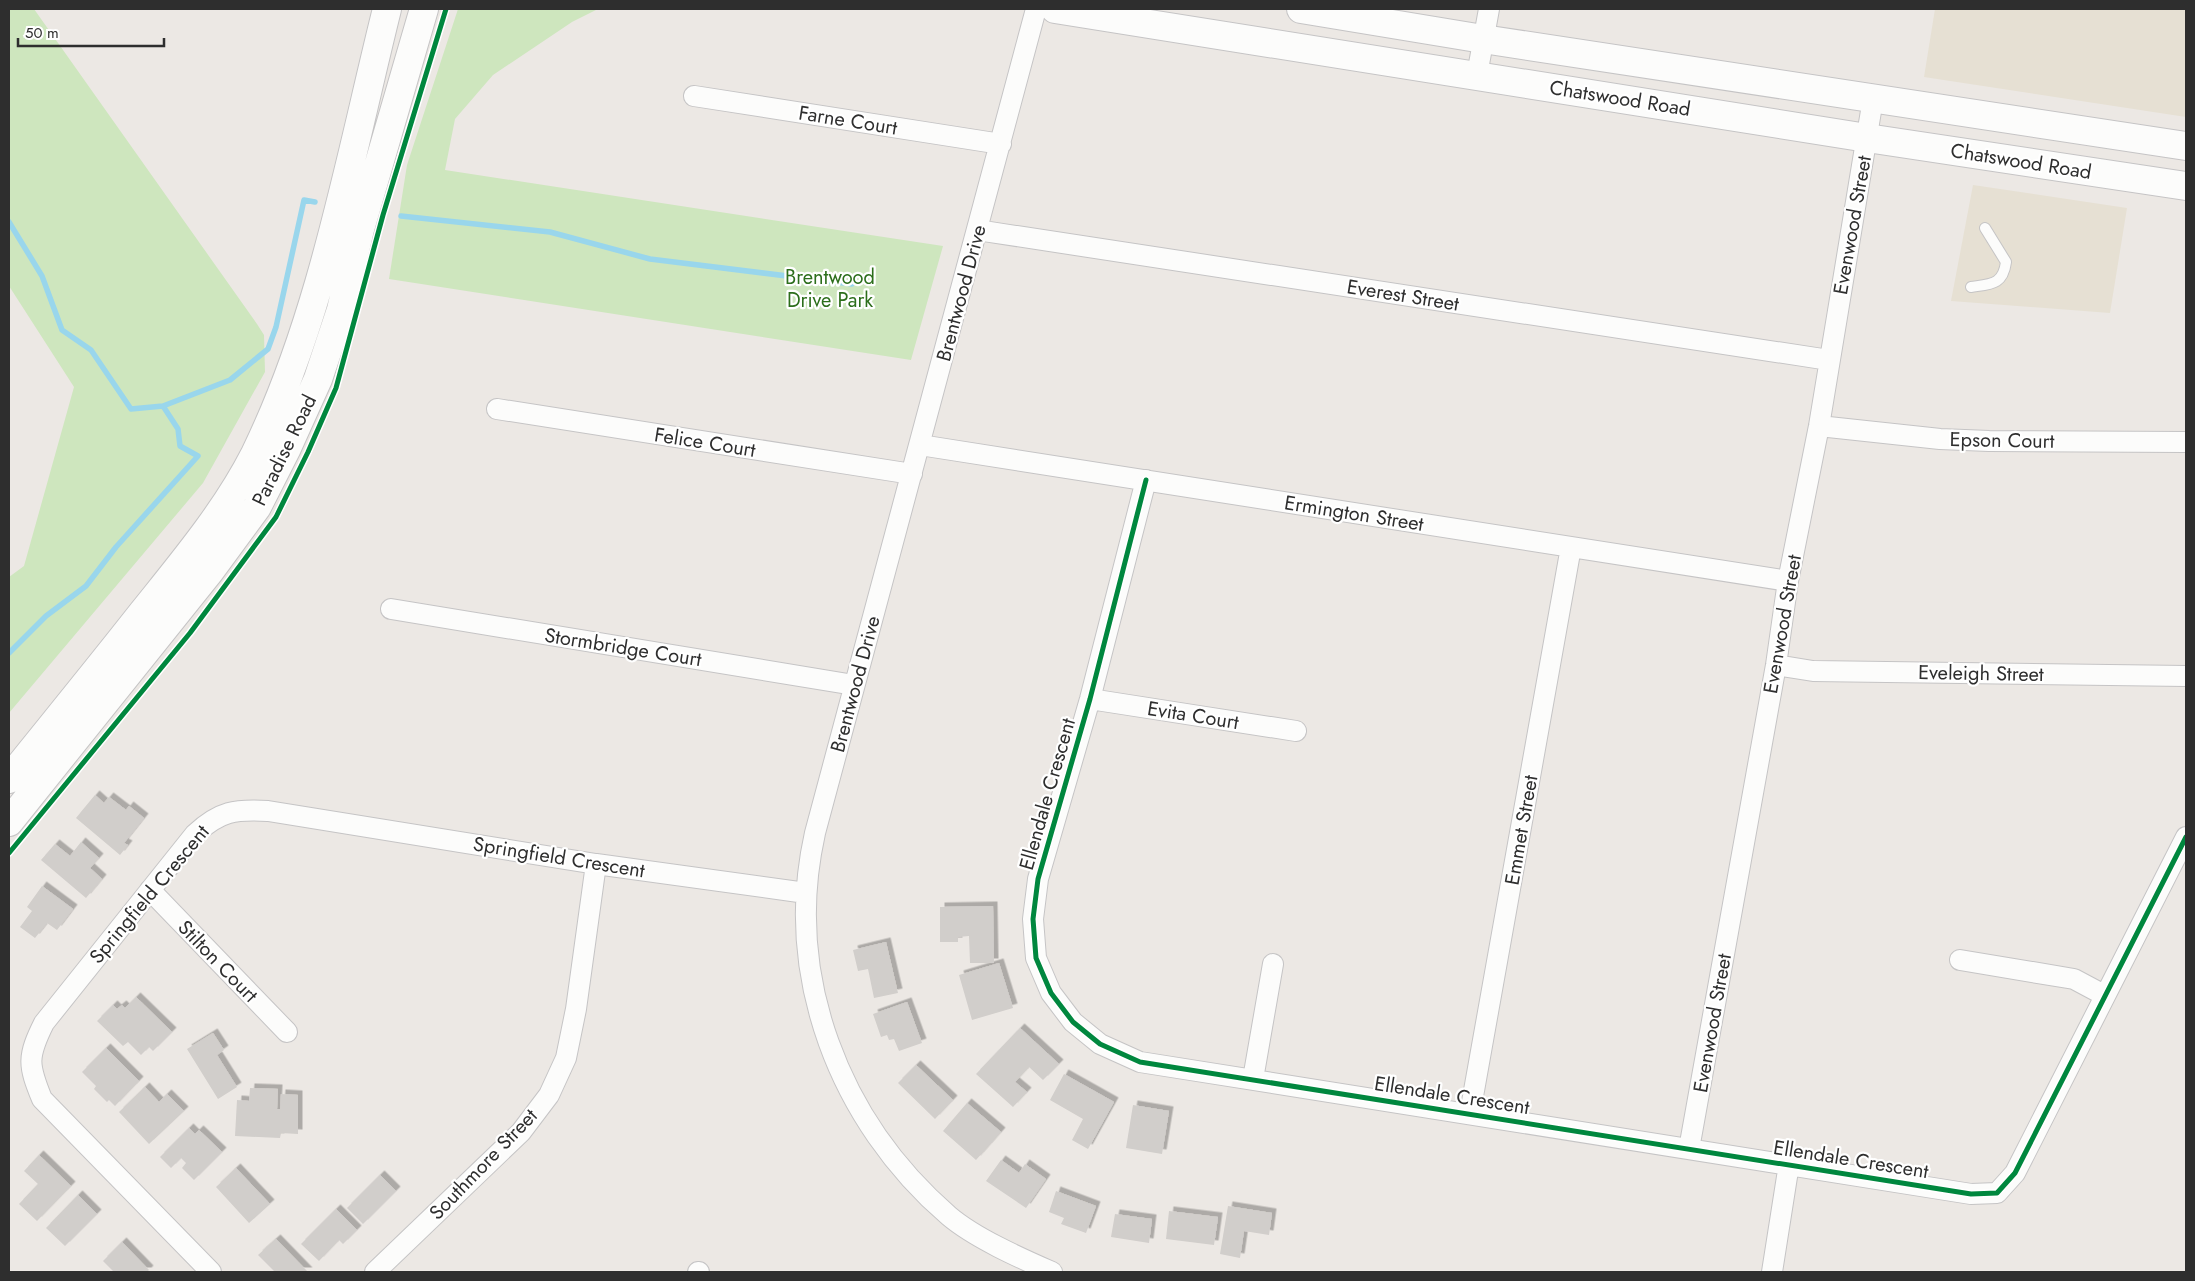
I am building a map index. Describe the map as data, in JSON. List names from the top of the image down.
{
  "streets": {
    "main road": ["Chatswood Road", "Paradise Road"],
    "street": [
      "Farne Court",
      "Evenwood Street",
      "Brentwood Drive",
      "Everest Street",
      "Epson Court",
      "Felice Court",
      "Ermington Street",
      "Stormbridge Court",
      "Eveleigh Street",
      "Evita Court",
      "Ellendale Crescent",
      "Emmet Street",
      "Springfield Crescent",
      "Stilton Court",
      "Southmore Street"
    ]
  },
  "crossings": [
    ["Chatswood Road", "Evenwood Street"],
    ["Farne Court", "Brentwood Drive"],
    ["Evenwood Street", "Everest Street"],
    ["Evenwood Street", "Epson Court"],
    ["Evenwood Street", "Ermington Street"],
    ["Evenwood Street", "Eveleigh Street"],
    ["Evenwood Street", "Ellendale Crescent"],
    ["Brentwood Drive", "Everest Street"],
    ["Brentwood Drive", "Felice Court"],
    ["Brentwood Drive", "Ermington Street"],
    ["Brentwood Drive", "Stormbridge Court"],
    ["Brentwood Drive", "Springfield Crescent"],
    ["Ermington Street", "Ellendale Crescent"],
    ["Ermington Street", "Emmet Street"],
    ["Evita Court", "Ellendale Crescent"],
    ["Ellendale Crescent", "Emmet Street"],
    ["Springfield Crescent", "Stilton Court"],
    ["Springfield Crescent", "Southmore Street"]
  ],
  "parks": ["Brentwood Drive Park"],
  "scale_bar": "50 m"
}
